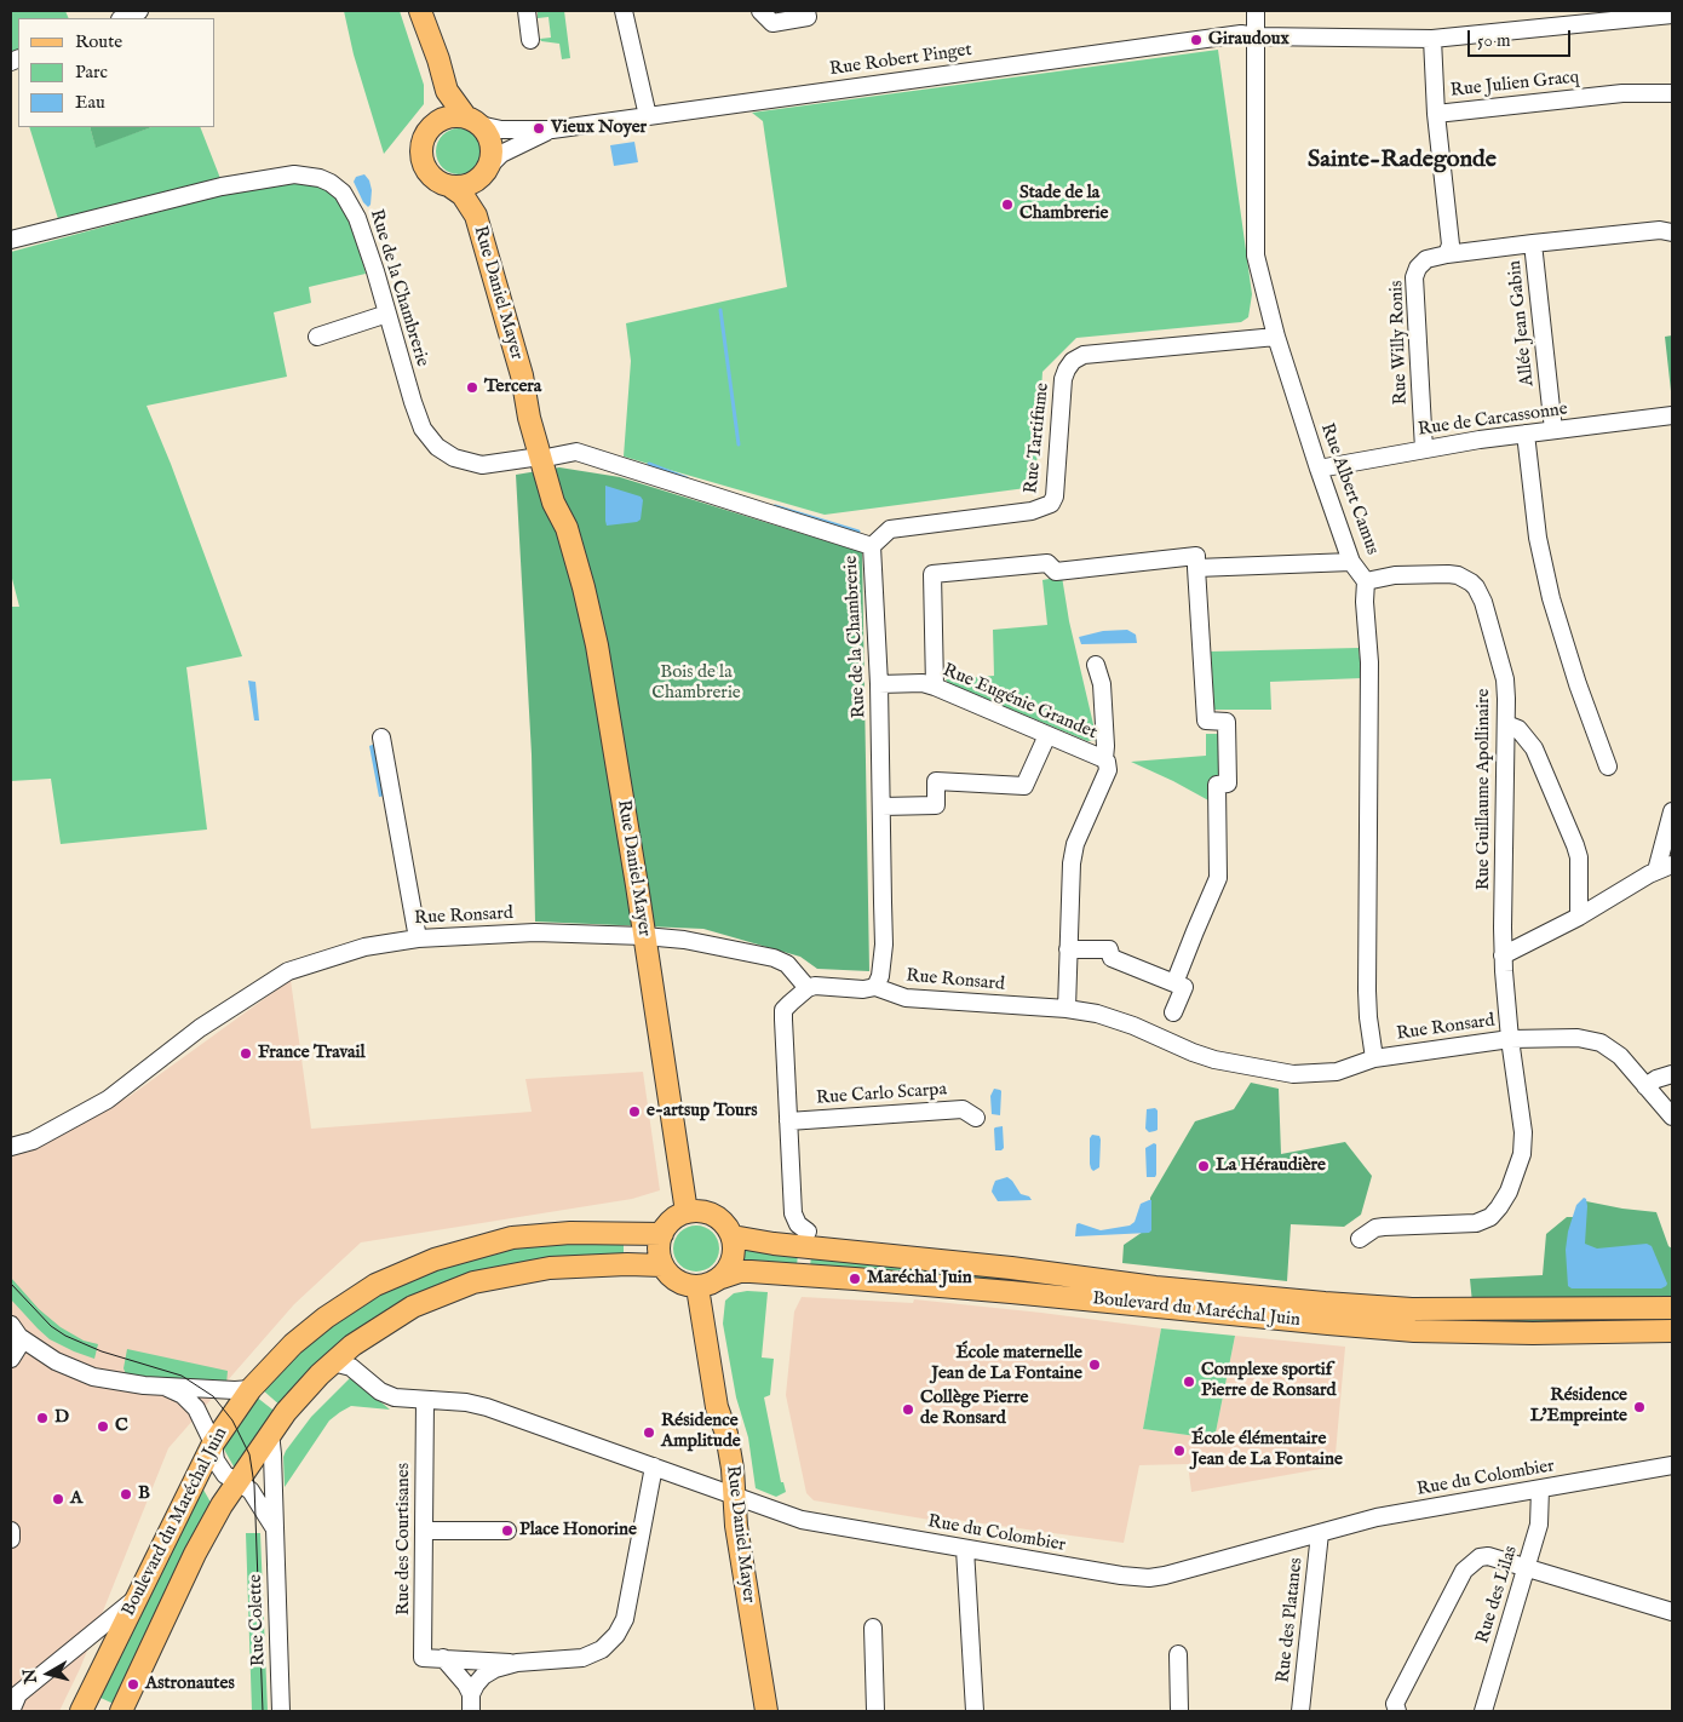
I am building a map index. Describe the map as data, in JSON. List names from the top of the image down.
{
  "streets": {
    "main road": ["Rue Daniel Mayer", "Boulevard du Maréchal Juin"],
    "street": [
      "Rue Robert Pinget",
      "Rue Julien Gracq",
      "Rue de la Chambrerie",
      "Allée Jean Gabin",
      "Rue Willy Ronis",
      "Rue de Carcassonne",
      "Rue Tartifume",
      "Rue Albert Camus",
      "Rue Eugénie Grandet",
      "Rue Guillaume Apollinaire",
      "Rue Ronsard",
      "Rue Carlo Scarpa",
      "Rue du Colombier",
      "Rue des Courtisanes",
      "Rue des Lilas",
      "Rue Colette",
      "Rue des Platanes"
    ]
  },
  "crossings": [
    ["Rue Robert Pinget", "Rue Julien Gracq"],
    ["Rue Robert Pinget", "Rue Daniel Mayer"],
    ["Rue Robert Pinget", "Rue Albert Camus"],
    ["Rue de la Chambrerie", "Rue Daniel Mayer"],
    ["Rue de la Chambrerie", "Rue Tartifume"],
    ["Rue de la Chambrerie", "Rue Eugénie Grandet"],
    ["Rue de la Chambrerie", "Rue Ronsard"],
    ["Rue Daniel Mayer", "Rue Ronsard"],
    ["Rue Daniel Mayer", "Boulevard du Maréchal Juin"],
    ["Rue Daniel Mayer", "Rue du Colombier"],
    ["Allée Jean Gabin", "Rue Willy Ronis"],
    ["Allée Jean Gabin", "Rue de Carcassonne"],
    ["Rue Willy Ronis", "Rue de Carcassonne"],
    ["Rue de Carcassonne", "Rue Albert Camus"],
    ["Rue Tartifume", "Rue Albert Camus"],
    ["Rue Albert Camus", "Rue Guillaume Apollinaire"],
    ["Rue Albert Camus", "Rue Ronsard"],
    ["Rue Eugénie Grandet", "Rue Ronsard"],
    ["Rue Guillaume Apollinaire", "Rue Ronsard"],
    ["Boulevard du Maréchal Juin", "Rue du Colombier"],
    ["Boulevard du Maréchal Juin", "Rue Colette"],
    ["Rue du Colombier", "Rue des Courtisanes"],
    ["Rue du Colombier", "Rue des Lilas"],
    ["Rue du Colombier", "Rue des Platanes"]
  ],
  "districts": ["Sainte-Radegonde"],
  "parks": ["Bois de la Chambrerie"],
  "places": [
    "Giraudoux",
    "Vieux Noyer",
    "Stade de la Chambrerie",
    "Tercera",
    "France Travail",
    "e-artsup Tours",
    "La Héraudière",
    "Maréchal Juin",
    "École maternelle Jean de La Fontaine",
    "Complexe sportif Pierre de Ronsard",
    "Résidence L'Empreinte",
    "Collège Pierre de Ronsard",
    "D",
    "C",
    "Résidence Amplitude",
    "École élémentaire Jean de La Fontaine",
    "B",
    "A",
    "Place Honorine",
    "Astronautes"
  ],
  "legend": ["Route", "Parc", "Eau"],
  "scale_bar": "50 m",
  "north": "left"
}
